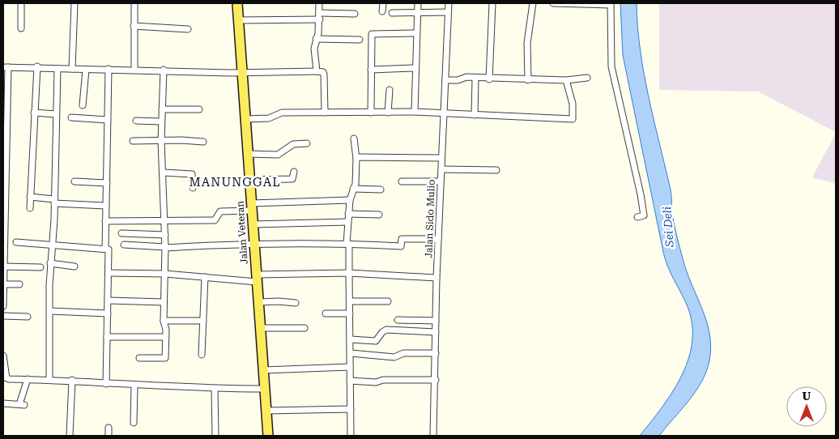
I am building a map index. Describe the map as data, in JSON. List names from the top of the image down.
{
  "streets": {
    "main road": ["Jalan Veteran"],
    "street": ["Jalan Sido Mulio"]
  },
  "districts": ["MANUNGGAL"],
  "water": ["Sei Deli"],
  "north": "top"
}
